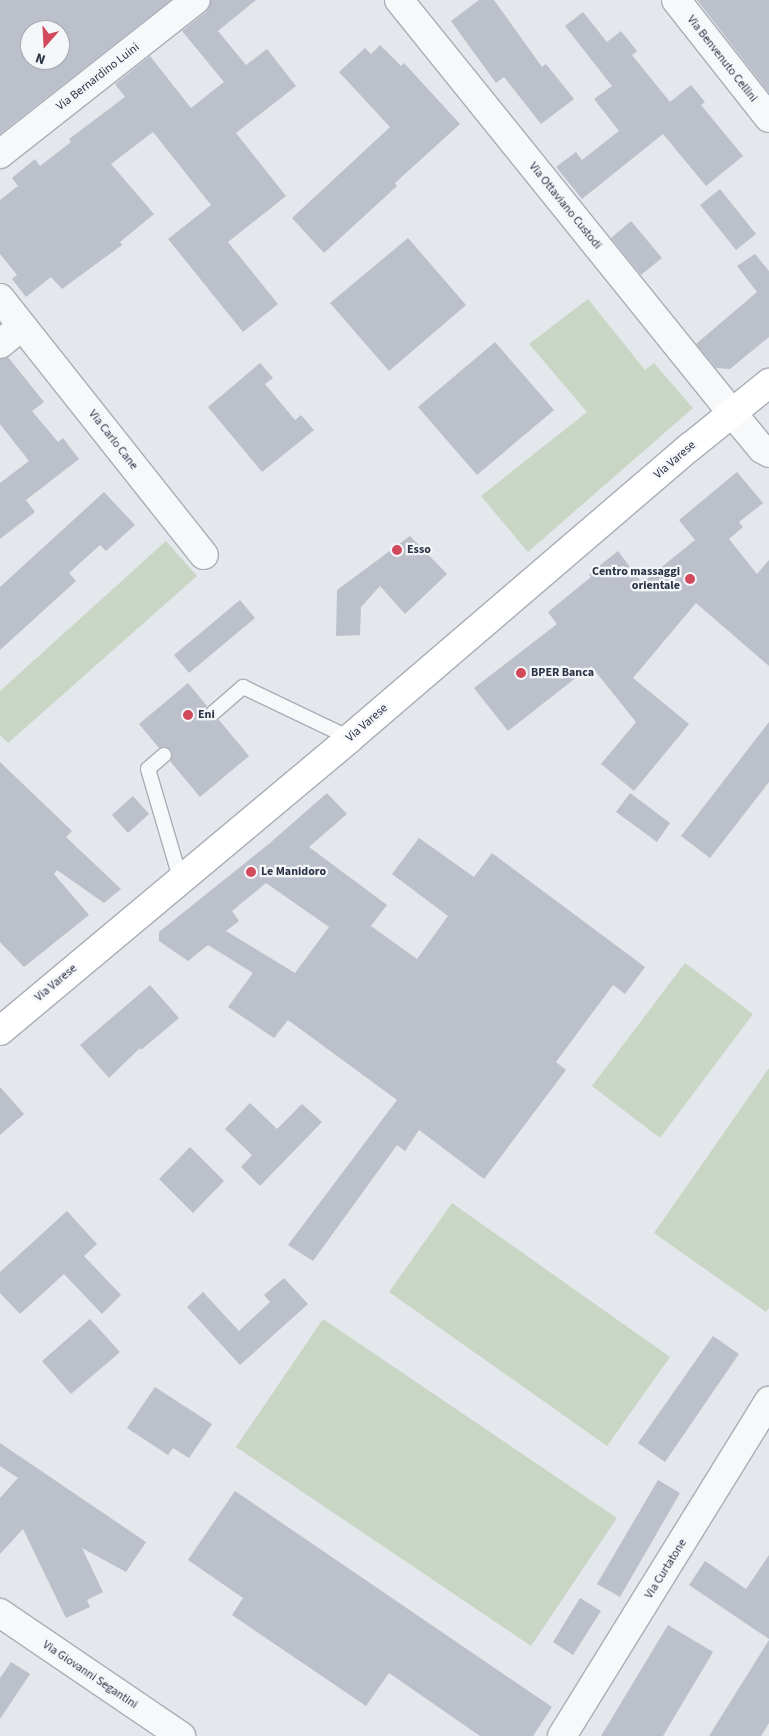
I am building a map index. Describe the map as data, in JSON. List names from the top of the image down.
{
  "streets": {
    "main road": ["Via Varese"],
    "street": [
      "Via Benvenuto Cellini",
      "Via Bernardino Luini",
      "Via Ottaviano Custodi",
      "Via Carlo Cane",
      "Via Curtatone",
      "Via Giovanni Segantini"
    ]
  },
  "crossings": [
    ["Via Ottaviano Custodi", "Via Varese"]
  ],
  "places": [
    "Esso",
    "Centro massaggi orientale",
    "BPER Banca",
    "Eni",
    "Le Manidoro"
  ],
  "north": "bottom"
}
